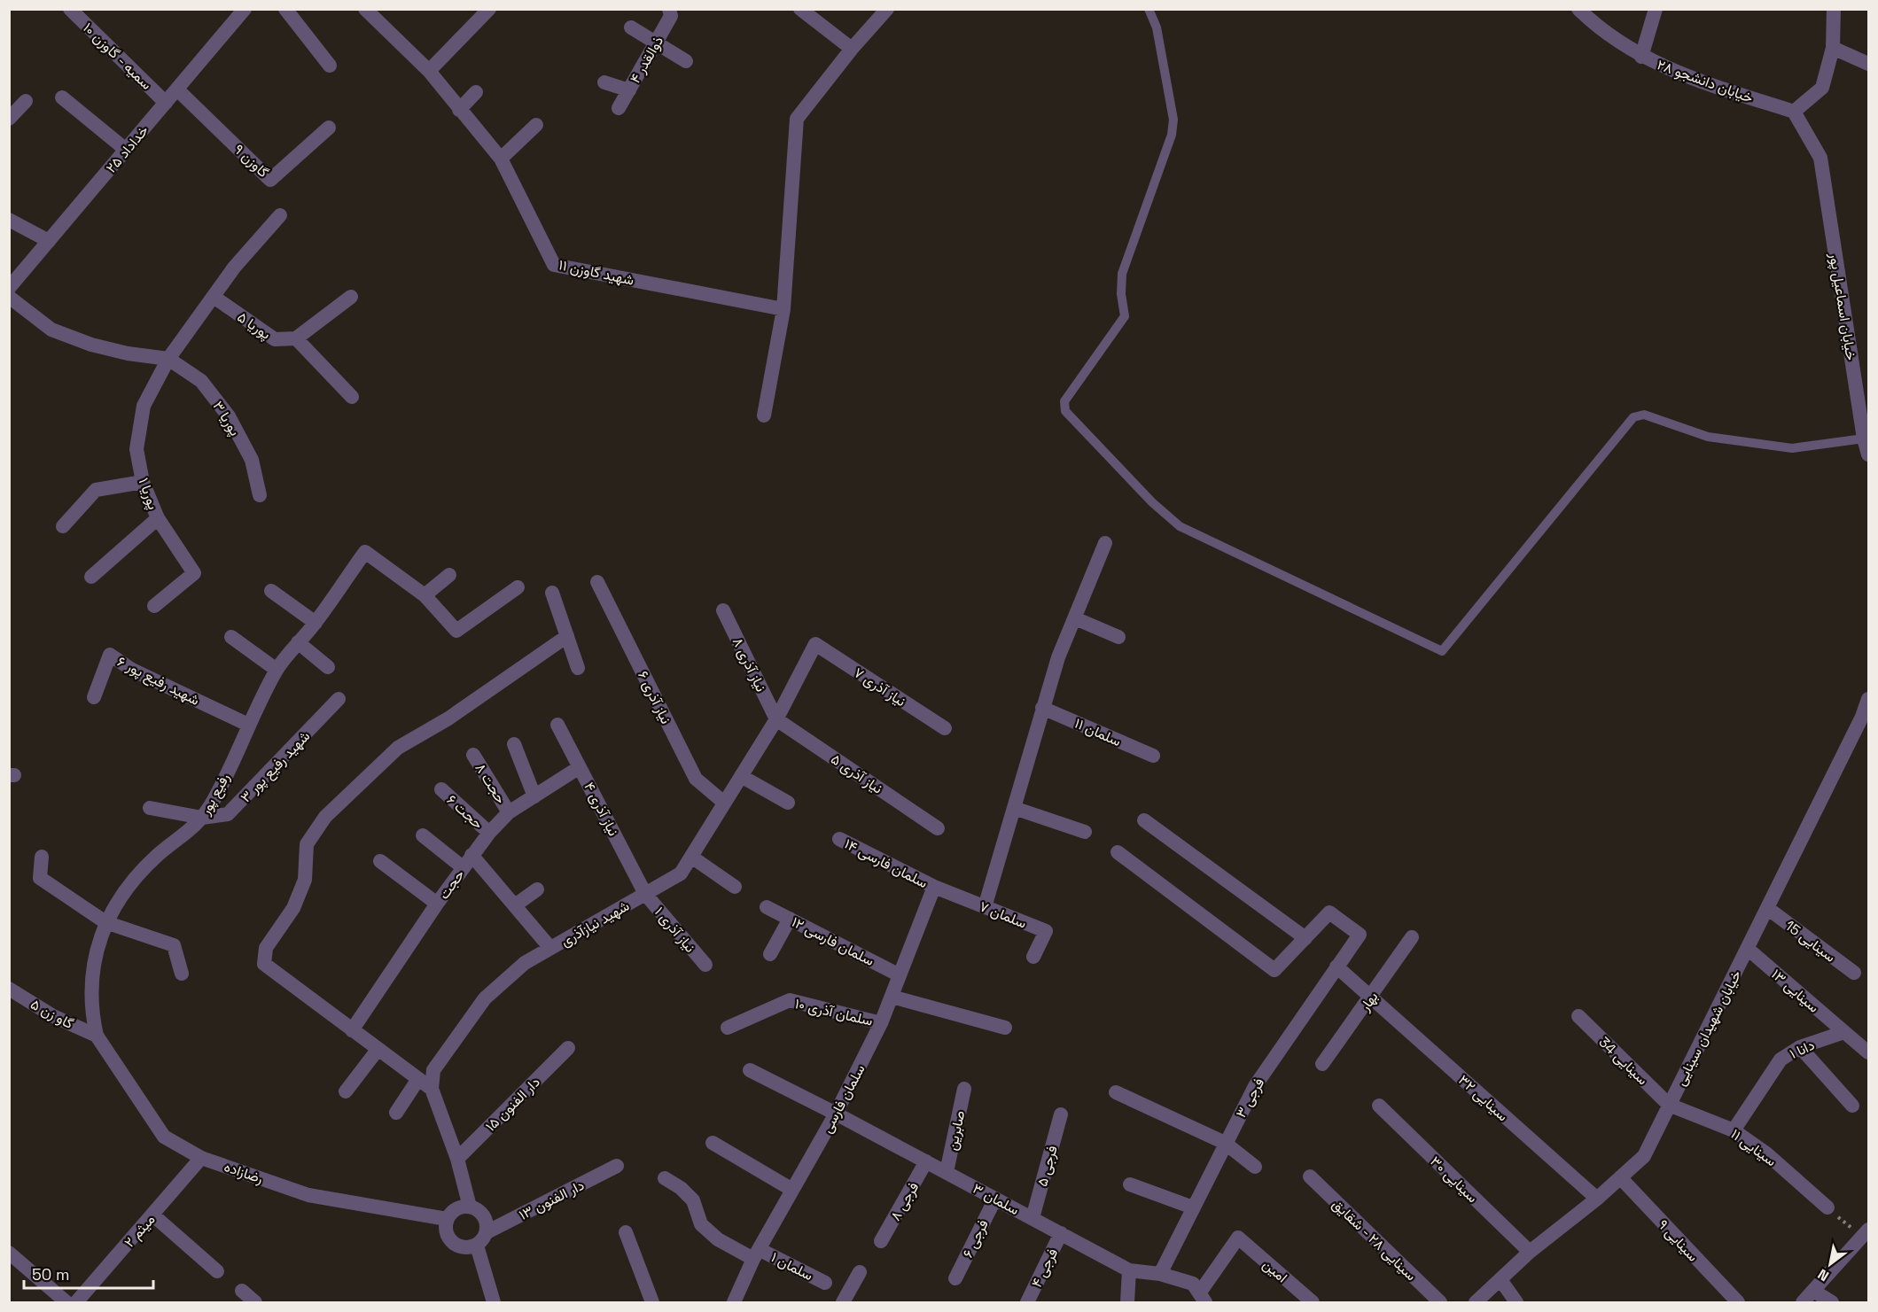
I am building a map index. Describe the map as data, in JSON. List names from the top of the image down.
{
  "streets": {
    "street": [
      "سمیه - گاوزن ۱۰",
      "ذوالقدر ۴",
      "خیابان دانشجو ۲۸",
      "خداداد ۲۵",
      "گاوزن ۹",
      "شهید گاوزن ۱۱",
      "خیابان اسماعیل پور",
      "پوریا ۵",
      "پوریا ۳",
      "پوریا ۱",
      "نیاز آذری ۸",
      "شهید رفیع پور ۶",
      "نیاز آذری ۷",
      "نیاز آذری ۶",
      "سلمان ۱۱",
      "شهید رفیع پور ۳",
      "نیاز آذری ۵",
      "حجت ۸",
      "رفیع پور",
      "نیاز آذری ۴",
      "حجت ۶",
      "سلمان فارسی ۱۴",
      "حجت",
      "سلمان ۷",
      "شهید نیازآذری",
      "نیاز آذری ۱",
      "سلمان فارسی ۱۲",
      "سینایی 15",
      "سینایی ۱۳",
      "بهار",
      "سلمان آذری ۱۰",
      "گاو زن ۵",
      "خیابان شهیدان سینایی",
      "دانا ۱",
      "سینایی 34",
      "فرجی ۳",
      "سینایی ۳۲",
      "سلمان فارسی",
      "دار الفنون ۱۵",
      "صابرین",
      "سینایی ۱۱",
      "فرجی ۵",
      "رضازاده",
      "سینایی ۳۰",
      "سلمان ۳",
      "دار الفنون ۱۳",
      "فرجی ۸",
      "میثم ۲",
      "فرجی ۶",
      "سینایی ۲۸ - شقایق",
      "سینایی ۹",
      "سلمان ۱",
      "فرجی ۴",
      "امین"
    ]
  },
  "crossings": [
    ["سمیه - گاوزن ۱۰", "خداداد ۲۵"],
    ["خیابان دانشجو ۲۸", "خیابان اسماعیل پور"],
    ["خداداد ۲۵", "گاوزن ۹"],
    ["پوریا ۵", "پوریا ۱"],
    ["پوریا ۳", "پوریا ۱"],
    ["نیاز آذری ۸", "نیاز آذری ۵"],
    ["نیاز آذری ۸", "شهید نیازآذری"],
    ["شهید رفیع پور ۶", "رفیع پور"],
    ["نیاز آذری ۷", "شهید نیازآذری"],
    ["نیاز آذری ۶", "شهید نیازآذری"],
    ["شهید رفیع پور ۳", "رفیع پور"],
    ["نیاز آذری ۵", "شهید نیازآذری"],
    ["حجت ۸", "حجت"],
    ["رفیع پور", "گاو زن ۵"],
    ["رفیع پور", "رضازاده"],
    ["نیاز آذری ۴", "حجت"],
    ["نیاز آذری ۴", "شهید نیازآذری"],
    ["نیاز آذری ۴", "نیاز آذری ۱"],
    ["حجت ۶", "حجت"],
    ["سلمان فارسی ۱۴", "سلمان ۷"],
    ["سلمان فارسی ۱۴", "سلمان فارسی"],
    ["سلمان ۷", "سلمان فارسی"],
    ["شهید نیازآذری", "نیاز آذری ۱"],
    ["سلمان فارسی ۱۲", "سلمان فارسی"],
    ["سینایی 15", "خیابان شهیدان سینایی"],
    ["سینایی ۱۳", "خیابان شهیدان سینایی"],
    ["سینایی ۱۳", "دانا ۱"],
    ["بهار", "سینایی ۳۲"],
    ["سلمان آذری ۱۰", "سلمان فارسی"],
    ["گاو زن ۵", "رضازاده"],
    ["خیابان شهیدان سینایی", "سینایی 34"],
    ["خیابان شهیدان سینایی", "سینایی ۳۲"],
    ["خیابان شهیدان سینایی", "سینایی ۱۱"],
    ["خیابان شهیدان سینایی", "سینایی ۳۰"],
    ["خیابان شهیدان سینایی", "سینایی ۹"],
    ["دانا ۱", "سینایی ۱۱"],
    ["سینایی 34", "سینایی ۱۱"],
    ["فرجی ۳", "سینایی ۳۲"],
    ["فرجی ۳", "سلمان ۳"],
    ["سلمان فارسی", "سلمان ۳"],
    ["سلمان فارسی", "سلمان ۱"],
    ["صابرین", "سلمان ۳"],
    ["فرجی ۵", "سلمان ۳"],
    ["رضازاده", "دار الفنون ۱۳"],
    ["رضازاده", "میثم ۲"],
    ["سلمان ۳", "فرجی ۸"],
    ["سلمان ۳", "فرجی ۶"],
    ["سلمان ۳", "فرجی ۴"],
    ["سلمان ۳", "امین"]
  ],
  "scale_bar": "50 m",
  "north": "bottom left"
}
